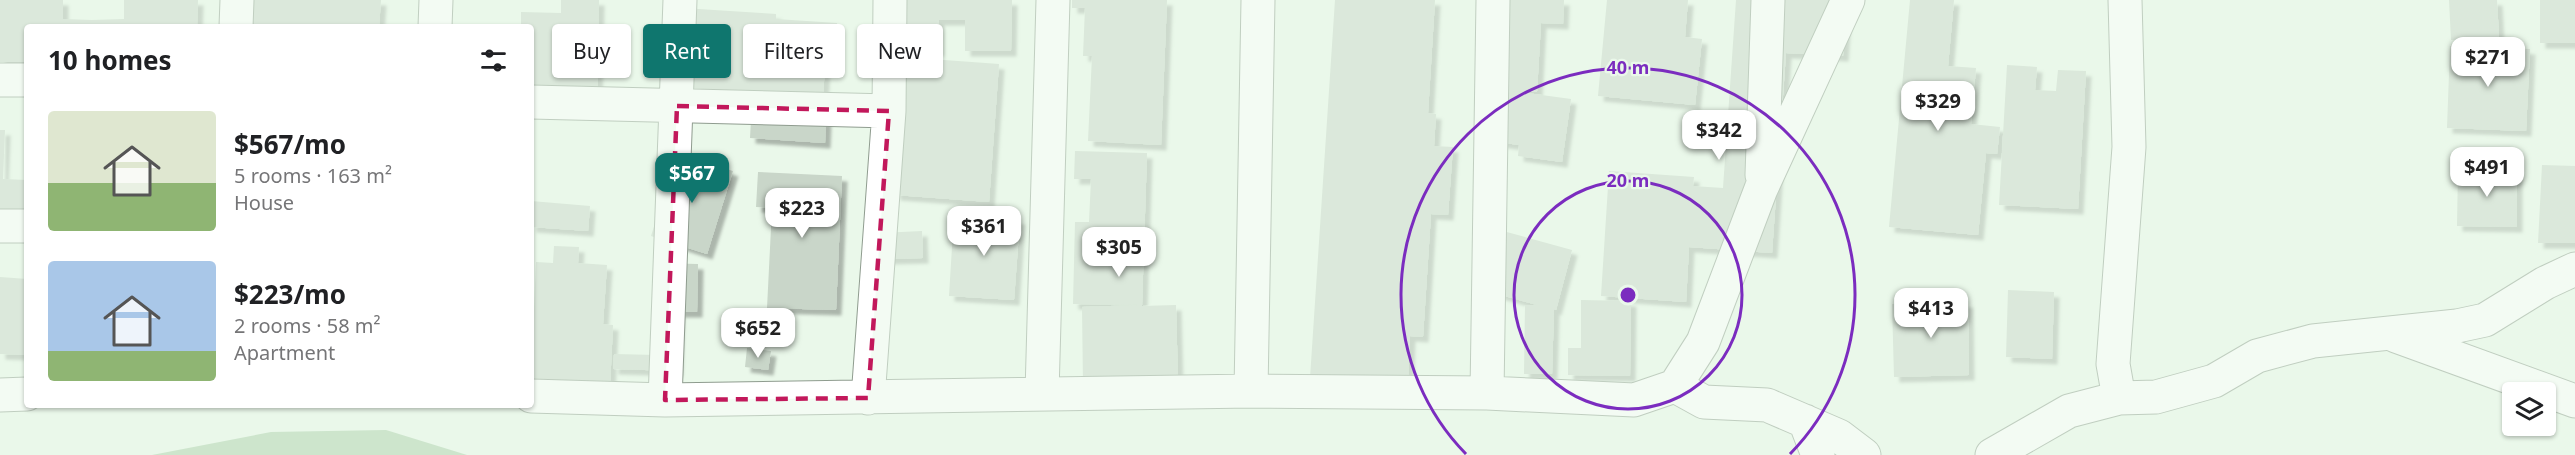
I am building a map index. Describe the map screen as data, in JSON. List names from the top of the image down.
{
  "page": {
    "chip": [
      "Buy",
      "Rent",
      "Filters",
      "New"
    ],
    "heading": "10 homes",
    "price": [
      "$271",
      "$329",
      "$342",
      "$491",
      "$567",
      "$223",
      "$361",
      "$305",
      "$413",
      "$652"
    ],
    "list": [
      {
        "name": "$567/mo",
        "note": "5 rooms · 163 m² · House"
      },
      {
        "name": "$223/mo",
        "note": "2 rooms · 58 m² · Apartment"
      }
    ]
  },
  "rings": ["40 m", "20 m"]
}
